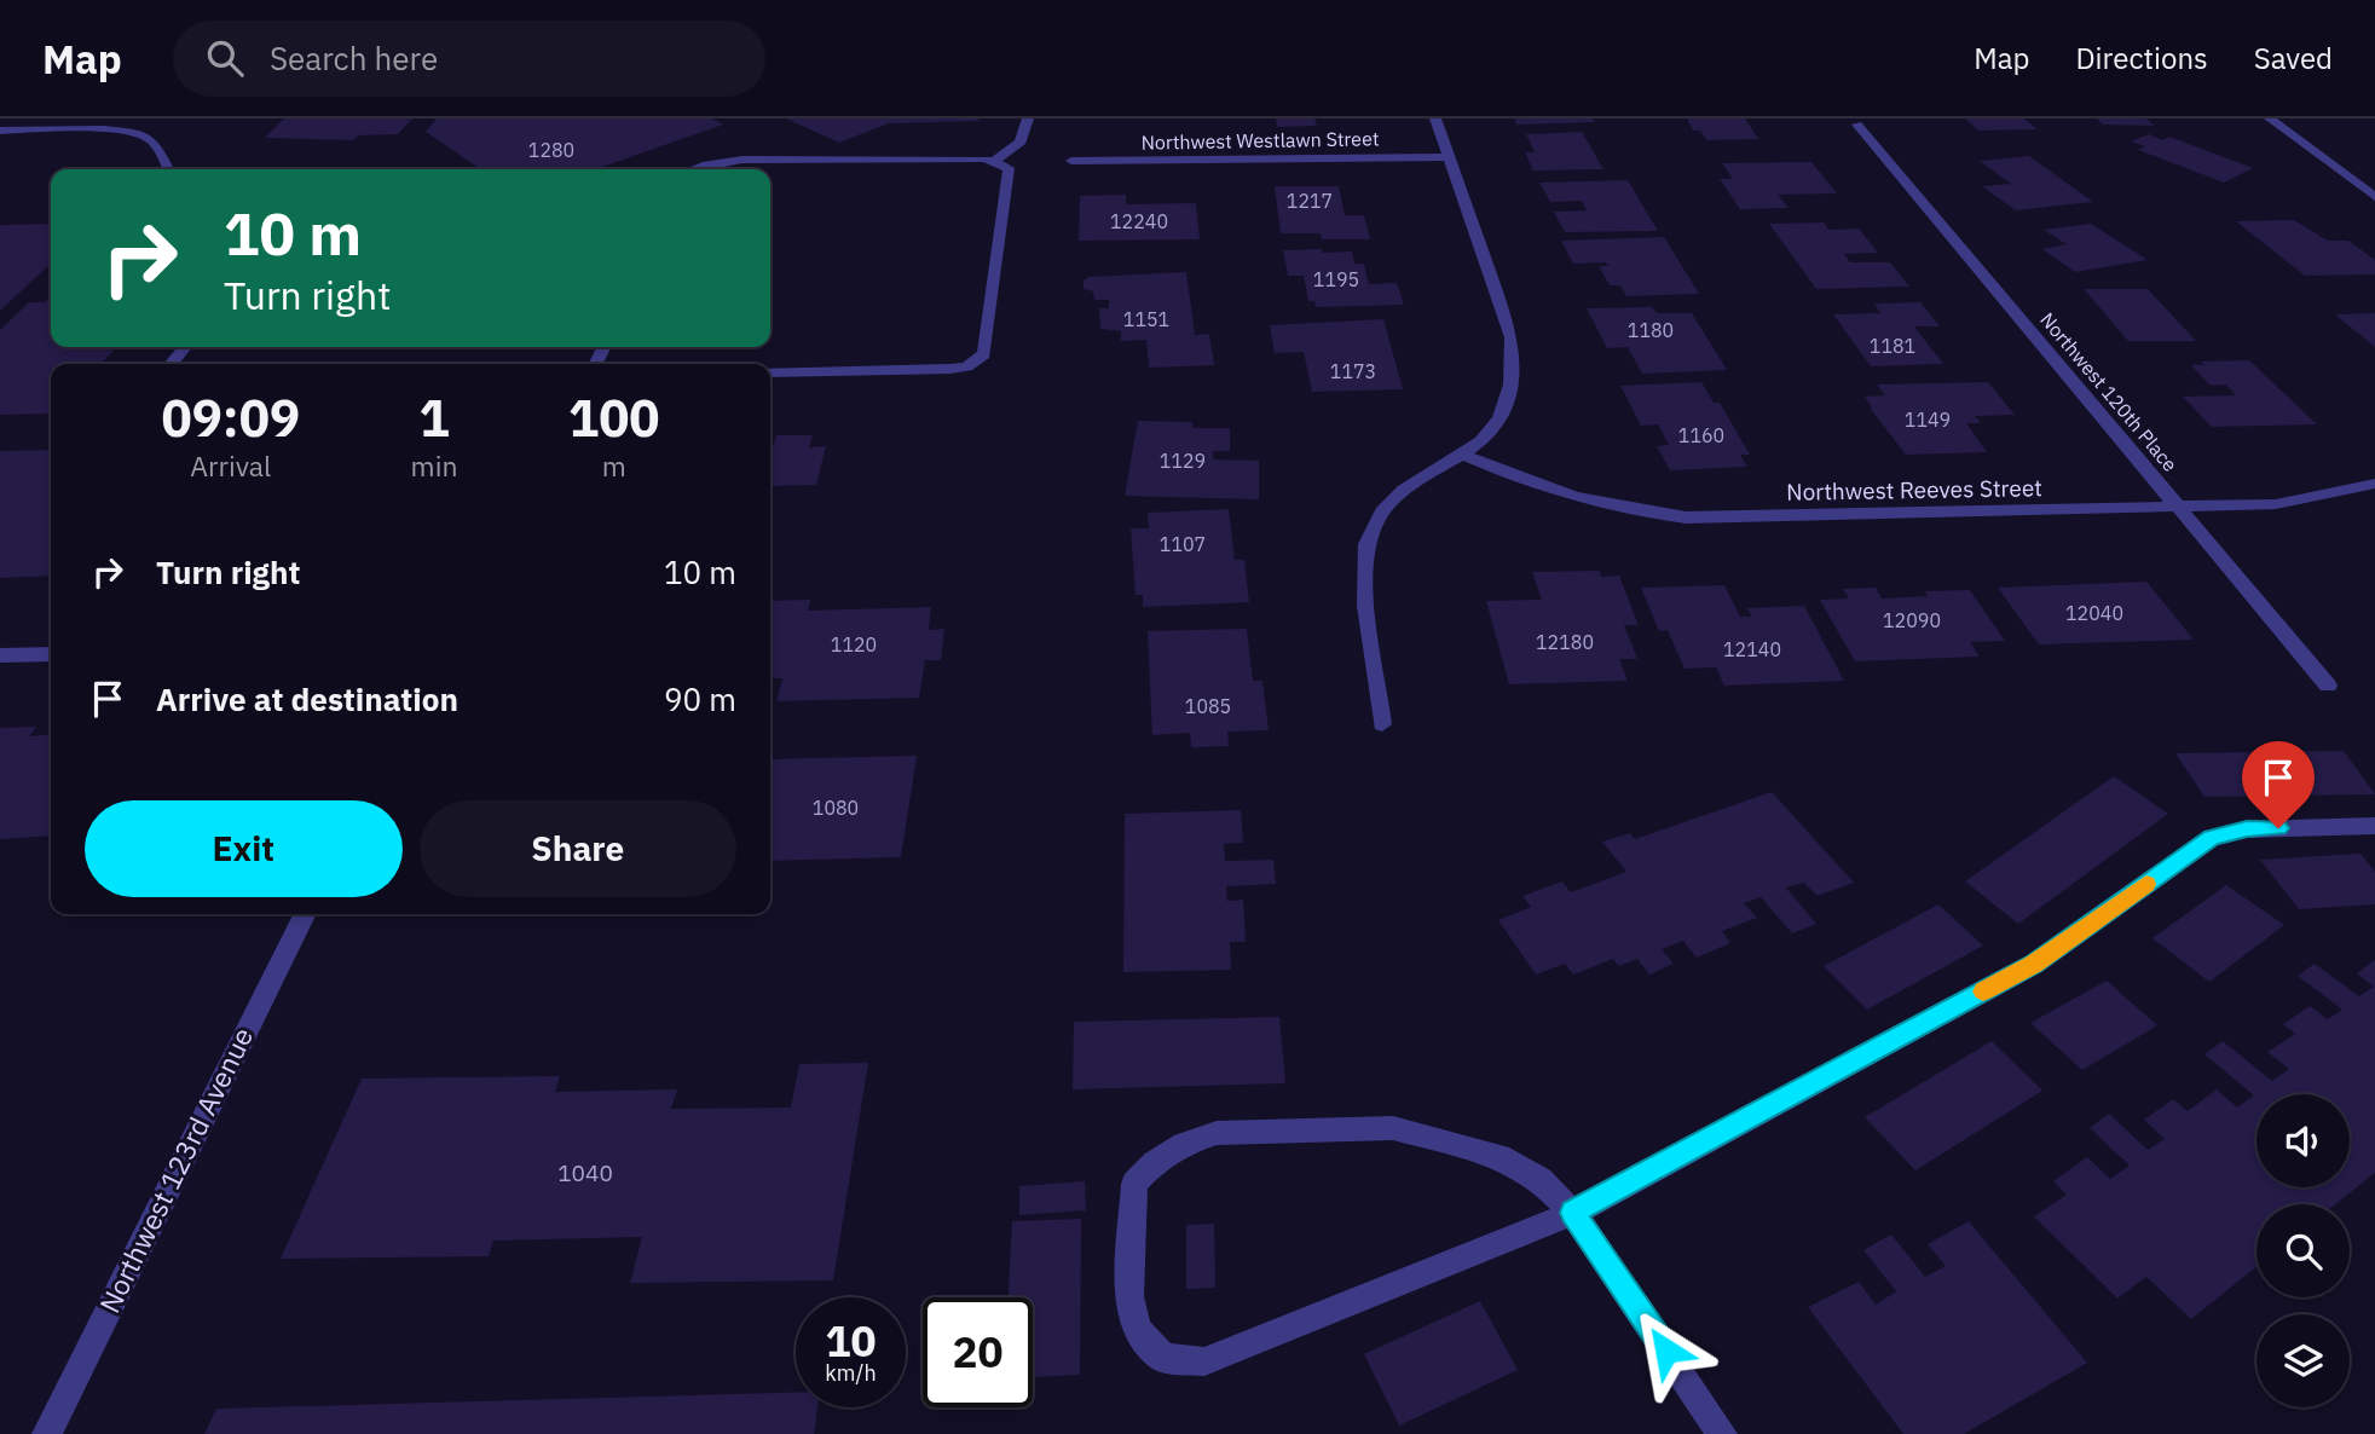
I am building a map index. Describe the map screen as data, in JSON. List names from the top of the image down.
{
  "streets": {
    "street": [
      "Northwest Westlawn Street",
      "Northwest 120th Place",
      "Northwest Reeves Street",
      "Northwest 123rd Avenue"
    ]
  },
  "crossings": [
    ["Northwest 120th Place", "Northwest Reeves Street"]
  ],
  "house_numbers": [
    "1280",
    "1217",
    "12240",
    "1195",
    "1151",
    "1180",
    "1181",
    "1173",
    "1149",
    "1160",
    "1129",
    "1107",
    "12040",
    "12090",
    "12180",
    "1120",
    "12140",
    "1085",
    "1080",
    "1040"
  ],
  "page": {
    "header": "Map",
    "search": "Search here",
    "nav": ["Map", "Directions", "Saved"],
    "turn": ["10 m", "Turn right"],
    "eta": [
      "09:09",
      "Arrival",
      "1",
      "min",
      "100",
      "m"
    ],
    "list": [
      {
        "name": "Turn right",
        "value": "10 m"
      },
      {
        "name": "Arrive at destination",
        "value": "90 m"
      }
    ],
    "buttons": ["Exit", "Share"],
    "speed": "10 km/h",
    "limit": "20"
  }
}
